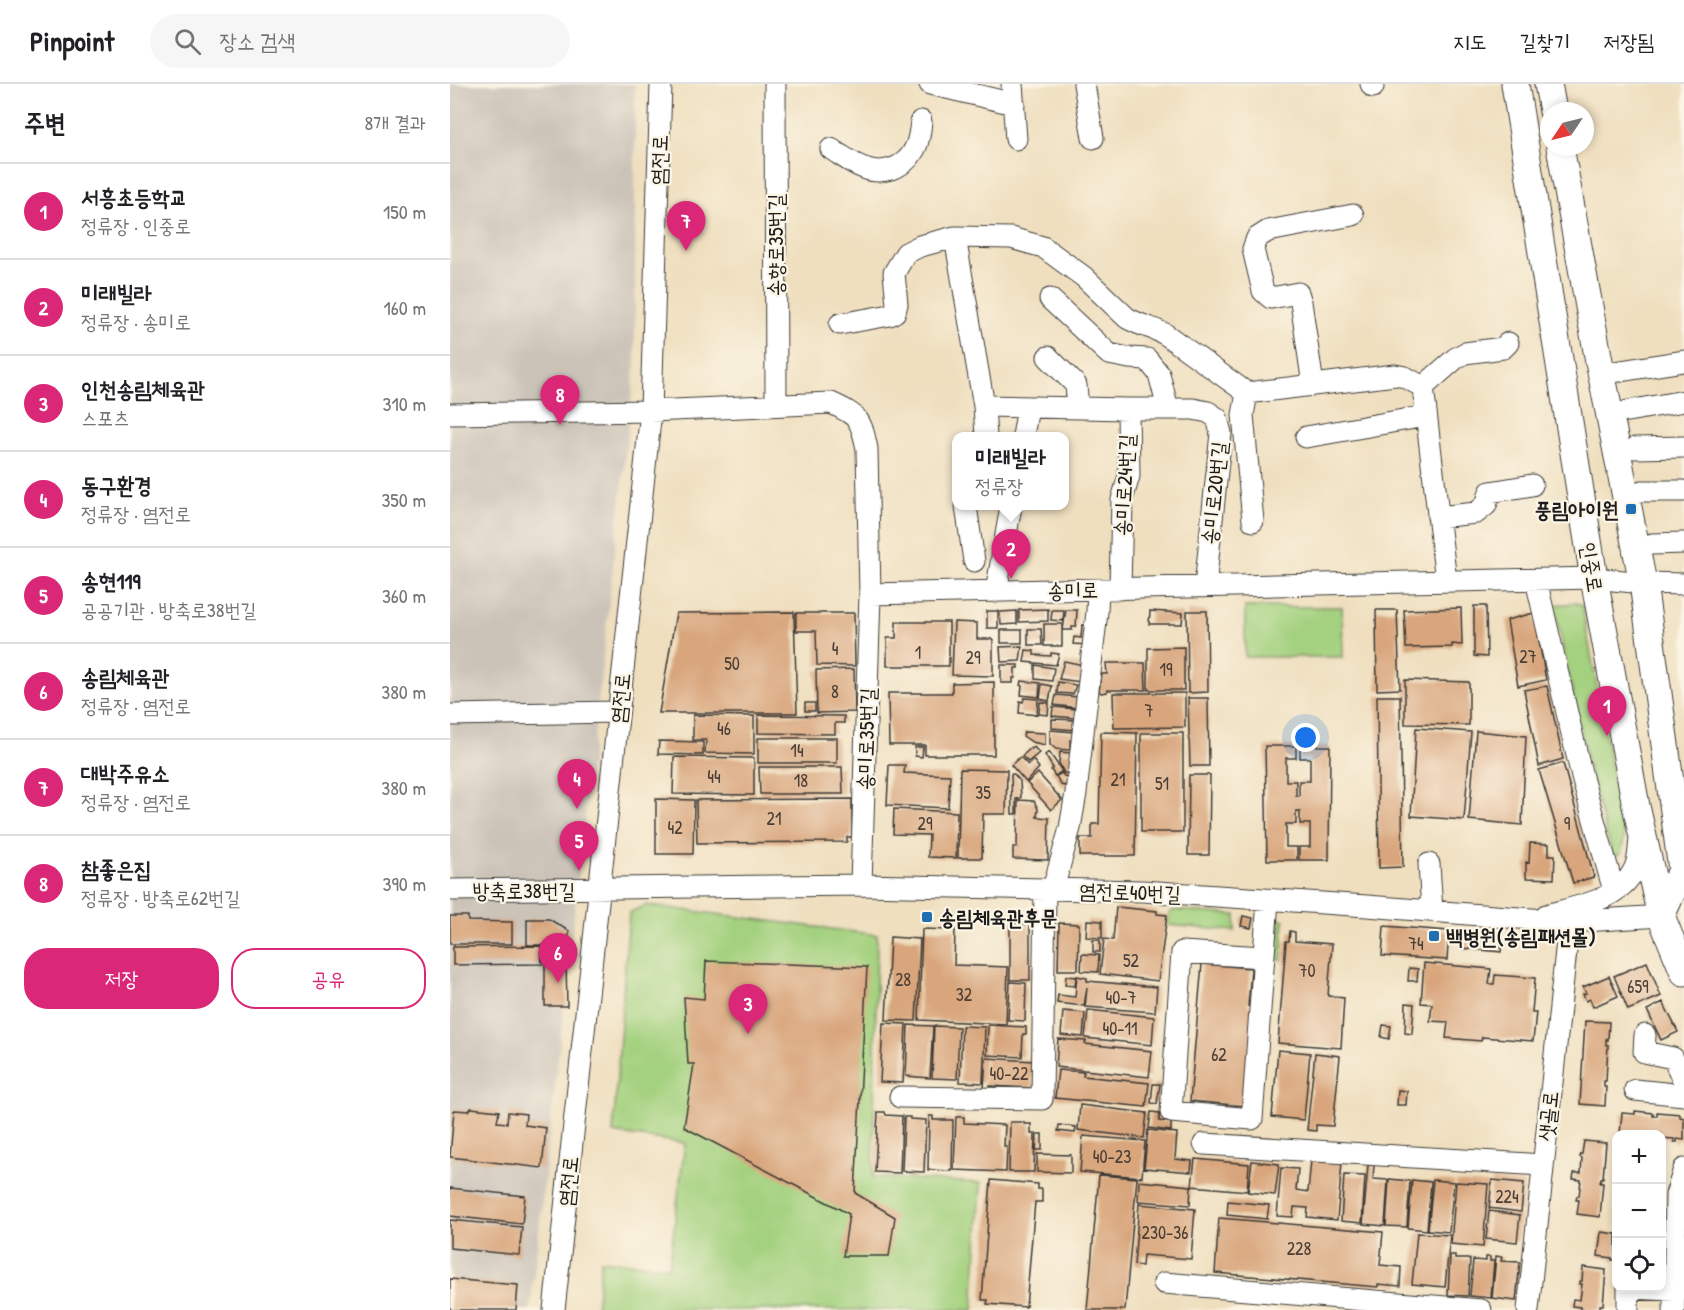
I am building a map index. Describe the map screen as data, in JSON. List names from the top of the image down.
{
  "streets": {
    "main road": ["인중로"],
    "street": [
      "염전로",
      "송향로35번길",
      "송미로24번길",
      "송미로20번길",
      "송미로",
      "송미로35번길",
      "방축로38번길",
      "염전로40번길",
      "샛골로"
    ]
  },
  "crossings": [
    ["염전로", "방축로38번길"],
    ["염전로", "염전로40번길"],
    ["송미로24번길", "송미로20번길"],
    ["송미로24번길", "송미로"],
    ["송미로20번길", "송미로"],
    ["인중로", "송미로"],
    ["인중로", "염전로40번길"],
    ["송미로", "송미로35번길"],
    ["송미로35번길", "염전로40번길"],
    ["방축로38번길", "염전로40번길"],
    ["염전로40번길", "샛골로"]
  ],
  "places": {
    "transit": ["풍림아이원", "송림체육관후문", "백병원(송림패션몰)"]
  },
  "house_numbers": [
    "4",
    "1",
    "27",
    "29",
    "50",
    "19",
    "8",
    "7",
    "46",
    "14",
    "44",
    "21",
    "18",
    "51",
    "35",
    "21",
    "29",
    "9",
    "42",
    "74",
    "52",
    "70",
    "28",
    "659",
    "32",
    "40-7",
    "40-11",
    "62",
    "40-22",
    "40-23",
    "224",
    "230-36",
    "228"
  ],
  "north": "bottom left",
  "page": {
    "header": "Pinpoint",
    "search": "장소 검색",
    "nav": ["지도", "길찾기", "저장됨"],
    "heading": ["주변", "8개 결과"],
    "list": [
      {
        "mark": "1",
        "name": "서흥초등학교",
        "note": "정류장 · 인중로",
        "value": "150 m"
      },
      {
        "mark": "2",
        "name": "미래빌라",
        "note": "정류장 · 송미로",
        "value": "160 m"
      },
      {
        "mark": "3",
        "name": "인천송림체육관",
        "note": "스포츠",
        "value": "310 m"
      },
      {
        "mark": "4",
        "name": "동구환경",
        "note": "정류장 · 염전로",
        "value": "350 m"
      },
      {
        "mark": "5",
        "name": "송현119",
        "note": "공공기관 · 방축로38번길",
        "value": "360 m"
      },
      {
        "mark": "6",
        "name": "송림체육관",
        "note": "정류장 · 염전로",
        "value": "380 m"
      },
      {
        "mark": "7",
        "name": "대박주유소",
        "note": "정류장 · 염전로",
        "value": "380 m"
      },
      {
        "mark": "8",
        "name": "참좋은집",
        "note": "정류장 · 방축로62번길",
        "value": "390 m"
      }
    ],
    "pins": [
      "7",
      "8",
      "2",
      "1",
      "4",
      "5",
      "6",
      "3"
    ],
    "popup": ["미래빌라", "정류장"],
    "buttons": ["저장", "공유"],
    "map_buttons": ["+", "−"]
  }
}
